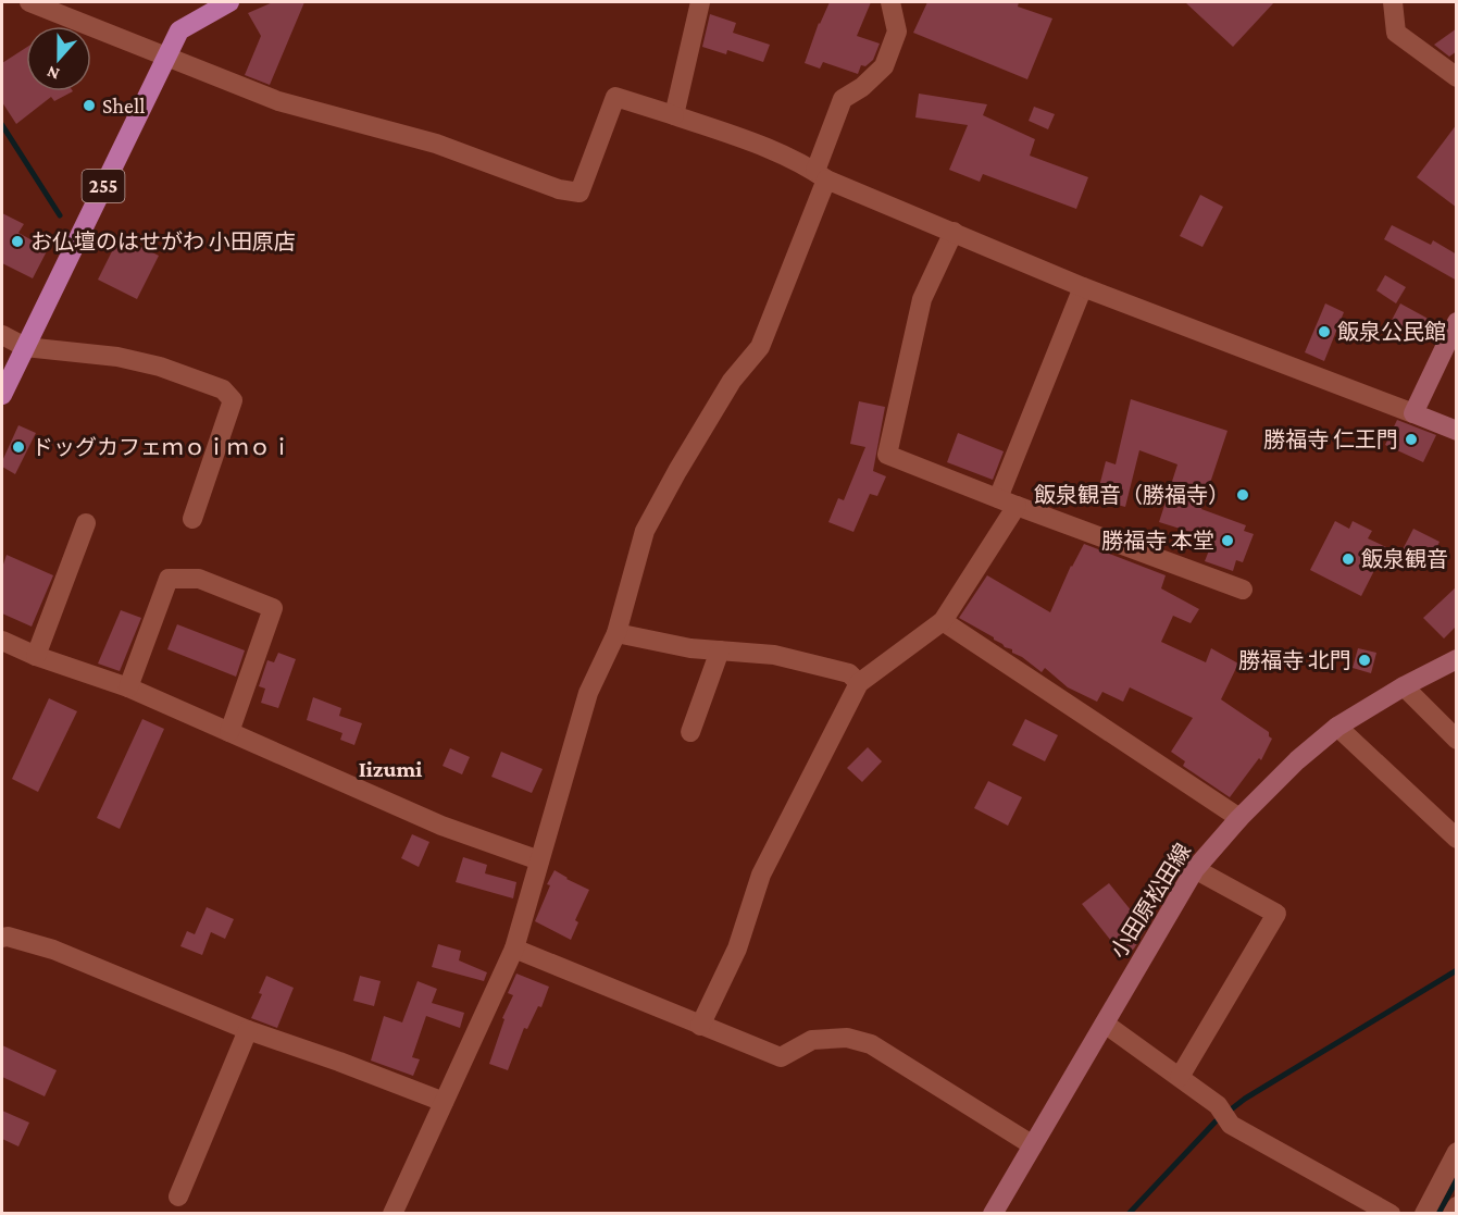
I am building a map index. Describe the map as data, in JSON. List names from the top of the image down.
{
  "streets": {
    "highway": ["255"],
    "main road": ["小田原松田線"]
  },
  "districts": ["Iizumi"],
  "places": [
    "Shell",
    "お仏壇のはせがわ 小田原店",
    "飯泉公民館",
    "勝福寺 仁王門",
    "ドッグカフェｍｏｉｍｏｉ",
    "飯泉観音（勝福寺）",
    "勝福寺 本堂",
    "飯泉観音",
    "勝福寺 北門"
  ],
  "north": "bottom"
}
